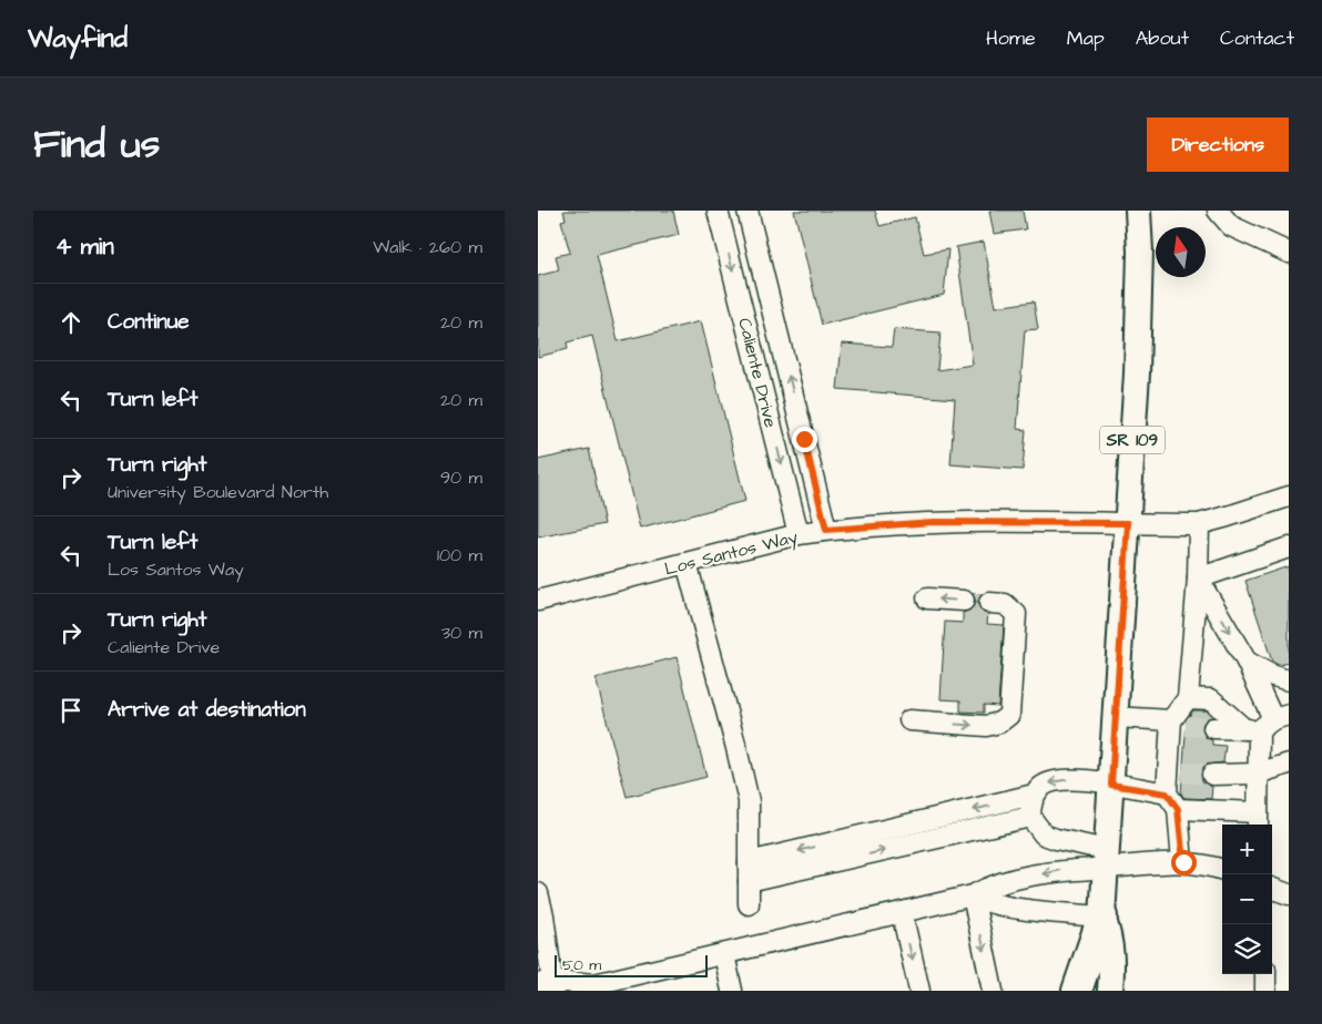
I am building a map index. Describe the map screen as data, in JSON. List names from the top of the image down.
{
  "streets": {
    "main road": ["SR 109"],
    "street": ["Caliente Drive", "Los Santos Way"]
  },
  "crossings": [
    ["Caliente Drive", "Los Santos Way"],
    ["SR 109", "Los Santos Way"]
  ],
  "scale_bar": "50 m",
  "north": "top",
  "page": {
    "header": "Wayfind",
    "nav": [
      "Home",
      "Map",
      "About",
      "Contact"
    ],
    "title": "Find us",
    "buttons": "Directions",
    "heading": ["4 min", "Walk · 260 m"],
    "list": [
      ["Continue", "20 m"],
      ["Turn left", "20 m"],
      ["Turn right", "University Boulevard North", "90 m"],
      ["Turn left", "Los Santos Way", "100 m"],
      ["Turn right", "Caliente Drive", "30 m"],
      "Arrive at destination"
    ],
    "map_buttons": ["+", "−"],
    "scale": "50 m"
  }
}
